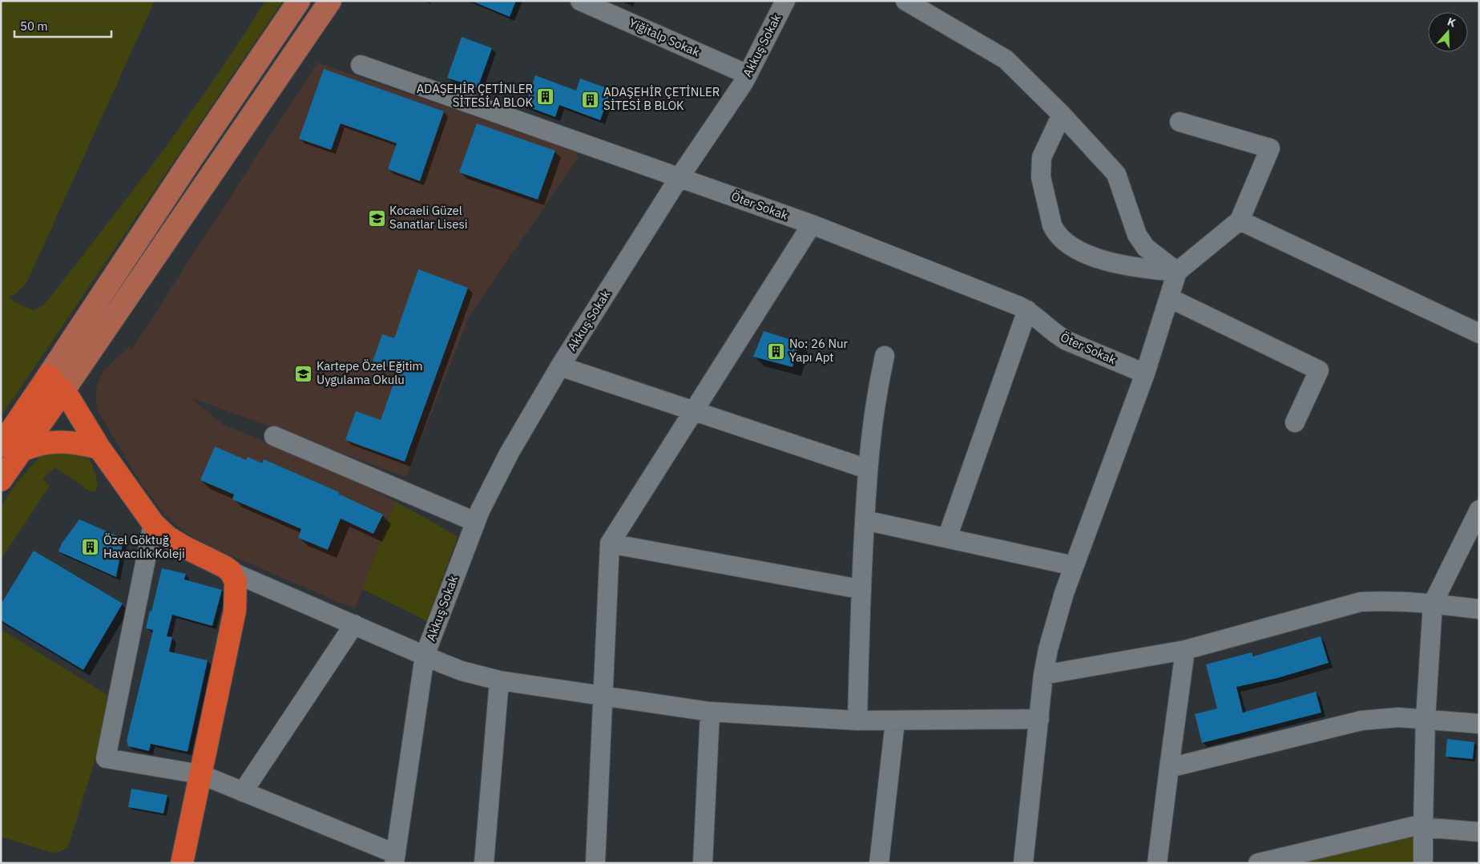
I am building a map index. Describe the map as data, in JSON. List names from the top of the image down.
{
  "streets": {
    "street": ["Yiğitalp Sokak", "Akkuş Sokak", "Öter Sokak"]
  },
  "crossings": [
    ["Yiğitalp Sokak", "Akkuş Sokak"],
    ["Akkuş Sokak", "Öter Sokak"]
  ],
  "places": {
    "building": [
      "ADAŞEHİR ÇETİNLER SİTESİ A BLOK",
      "ADAŞEHİR ÇETİNLER SİTESİ B BLOK",
      "No: 26 Nur Yapı Apt",
      "Özel Göktuğ Havacılık Koleji"
    ],
    "school or university": ["Kocaeli Güzel Sanatlar Lisesi", "Kartepe Özel Eğitim Uygulama Okulu"]
  },
  "scale_bar": "50 m",
  "north": "top"
}
